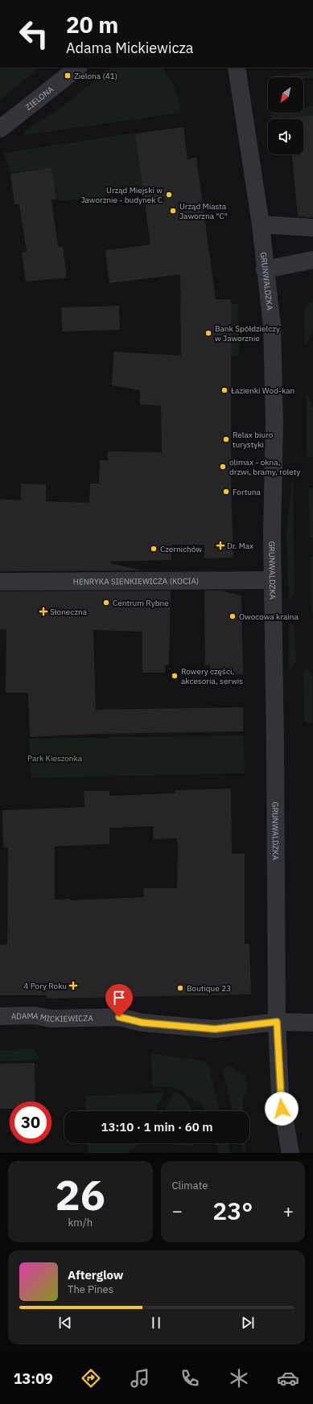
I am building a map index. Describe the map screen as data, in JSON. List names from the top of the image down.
{
  "streets": {
    "street": [
      "ZIELONA",
      "GRUNWALDZKA",
      "HENRYKA SIENKIEWICZA (KOCIA)",
      "ADAMA MICKIEWICZA"
    ]
  },
  "crossings": [
    ["GRUNWALDZKA", "HENRYKA SIENKIEWICZA (KOCIA)"],
    ["GRUNWALDZKA", "ADAMA MICKIEWICZA"]
  ],
  "parks": ["Park Kieszonka"],
  "places": {
    "transit": ["Zielona (41)"],
    "other": [
      "Urząd Miejski w Jaworznie - budynek C",
      "Urząd Miasta Jaworzna \"C\"",
      "Bank Spółdzielczy w Jaworznie",
      "Łazienki Wod-kan",
      "Relax biuro turystyki",
      "olimax - okna, drzwi, bramy, rolety",
      "Fortuna",
      "Czernichów",
      "Centrum Rybne",
      "Owocowa kraina",
      "Rowery części, akcesoria, serwis",
      "Boutique 23"
    ],
    "health": ["Dr. Max", "Słoneczna", "4 Pory Roku"]
  },
  "north": "bottom left",
  "page": {
    "turn": ["20 m", "Adama Mickiewicza"],
    "limit": "30",
    "trip": "13:10 · 1 min · 60 m",
    "tile": [
      ["26", "km/h"],
      "Climate"
    ],
    "heat": ["−", "23°", "+"],
    "song": ["Afterglow", "The Pines"],
    "tabs": "13:09"
  }
}
